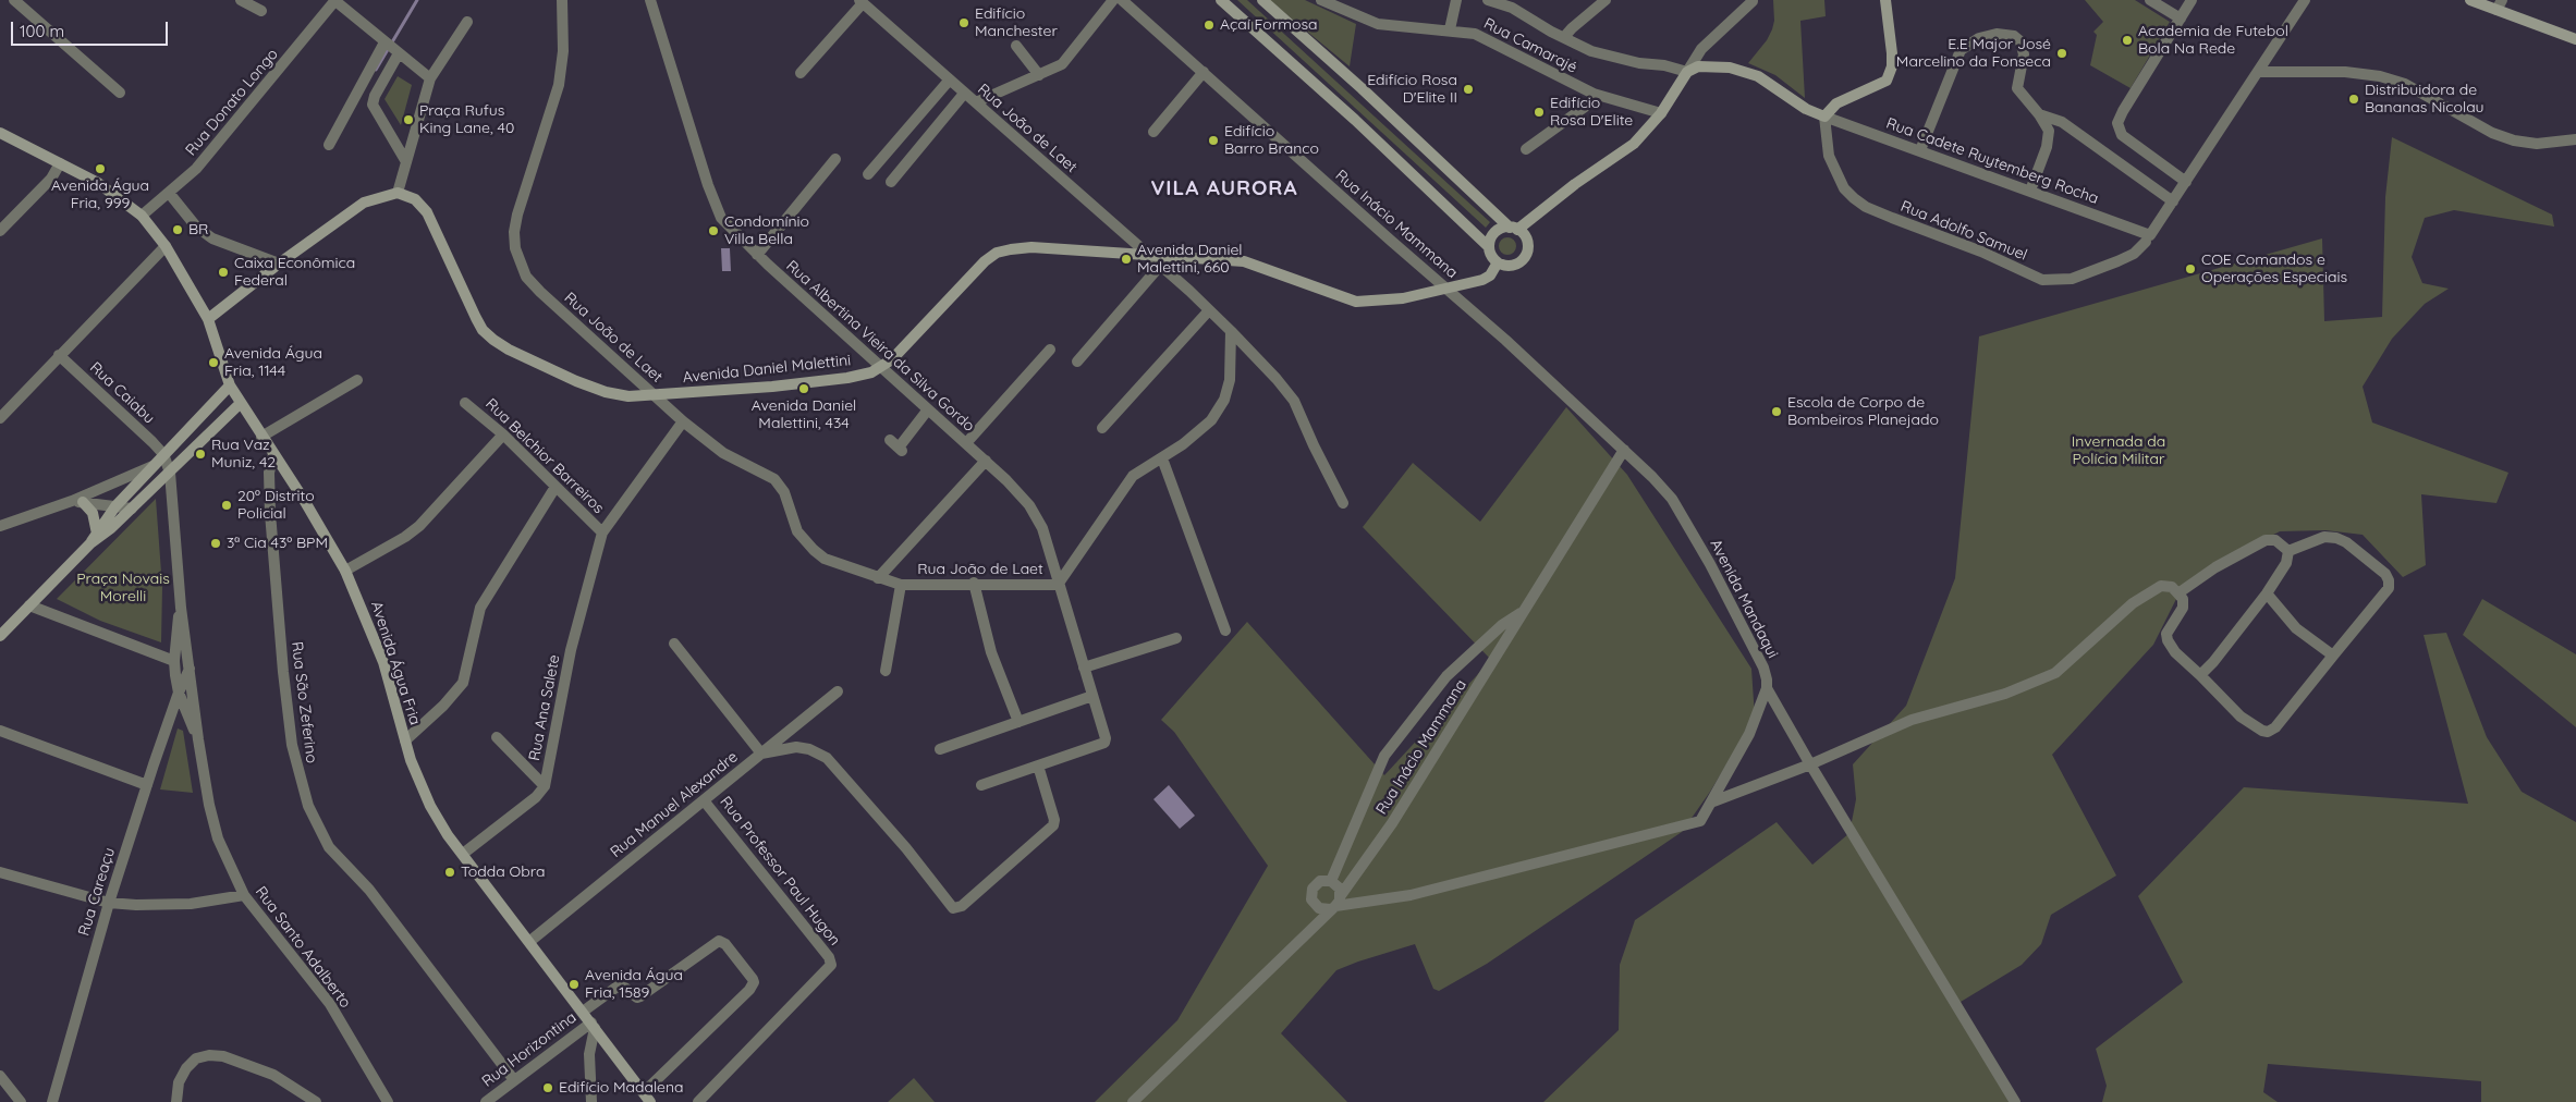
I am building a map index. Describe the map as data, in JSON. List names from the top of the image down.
{
  "streets": {
    "street": [
      "Rua Camarajé",
      "Rua Donato Longo",
      "Rua João de Laet",
      "Rua Cadete Ruytemberg Rocha",
      "Rua Inácio Mammana",
      "Rua Adolfo Samuel",
      "Rua Albertina Vieira da Silva Gordo",
      "Avenida Daniel Malettini",
      "Rua Caiabu",
      "Rua Belchior Barreiros",
      "Avenida Mandaqui",
      "Avenida Água Fria",
      "Rua São Zeferino",
      "Rua Ana Salete",
      "Rua Manuel Alexandre",
      "Rua Professor Paul Hugon",
      "Rua Careaçu",
      "Rua Santo Adalberto",
      "Rua Horizontina"
    ]
  },
  "crossings": [
    ["Rua Donato Longo", "Avenida Água Fria"],
    ["Rua João de Laet", "Rua Albertina Vieira da Silva Gordo"],
    ["Rua João de Laet", "Avenida Daniel Malettini"],
    ["Rua Cadete Ruytemberg Rocha", "Rua Adolfo Samuel"],
    ["Rua Inácio Mammana", "Avenida Daniel Malettini"],
    ["Rua Inácio Mammana", "Avenida Mandaqui"],
    ["Rua Albertina Vieira da Silva Gordo", "Avenida Daniel Malettini"],
    ["Rua Belchior Barreiros", "Rua Ana Salete"],
    ["Avenida Água Fria", "Rua São Zeferino"],
    ["Avenida Água Fria", "Rua Manuel Alexandre"],
    ["Avenida Água Fria", "Rua Horizontina"],
    ["Rua São Zeferino", "Rua Horizontina"],
    ["Rua Manuel Alexandre", "Rua Professor Paul Hugon"],
    ["Rua Careaçu", "Rua Santo Adalberto"]
  ],
  "districts": ["VILA AURORA"],
  "parks": ["Invernada da Polícia Militar", "Praça Novais Morelli"],
  "places": [
    "Edifício Manchester",
    "Açaí Formosa",
    "Academia de Futebol Bola Na Rede",
    "E.E Major José Marcelino da Fonseca",
    "Edifício Rosa D'Elite II",
    "Distribuidora de Bananas Nicolau",
    "Edifício Rosa D'Elite",
    "Praça Rufus King Lane, 40",
    "Edifício Barro Branco",
    "Avenida Água Fria, 999",
    "BR",
    "Condomínio Villa Bella",
    "Avenida Daniel Malettini, 660",
    "COE Comandos e Operações Especiais",
    "Caixa Econômica Federal",
    "Avenida Água Fria, 1144",
    "Avenida Daniel Malettini, 434",
    "Escola de Corpo de Bombeiros Planejado",
    "Rua Vaz Muniz, 42",
    "20º Distrito Policial",
    "3ª Cia 43º BPM",
    "Todda Obra",
    "Avenida Água Fria, 1589",
    "Edifício Madalena"
  ],
  "scale_bar": "100 m"
}
